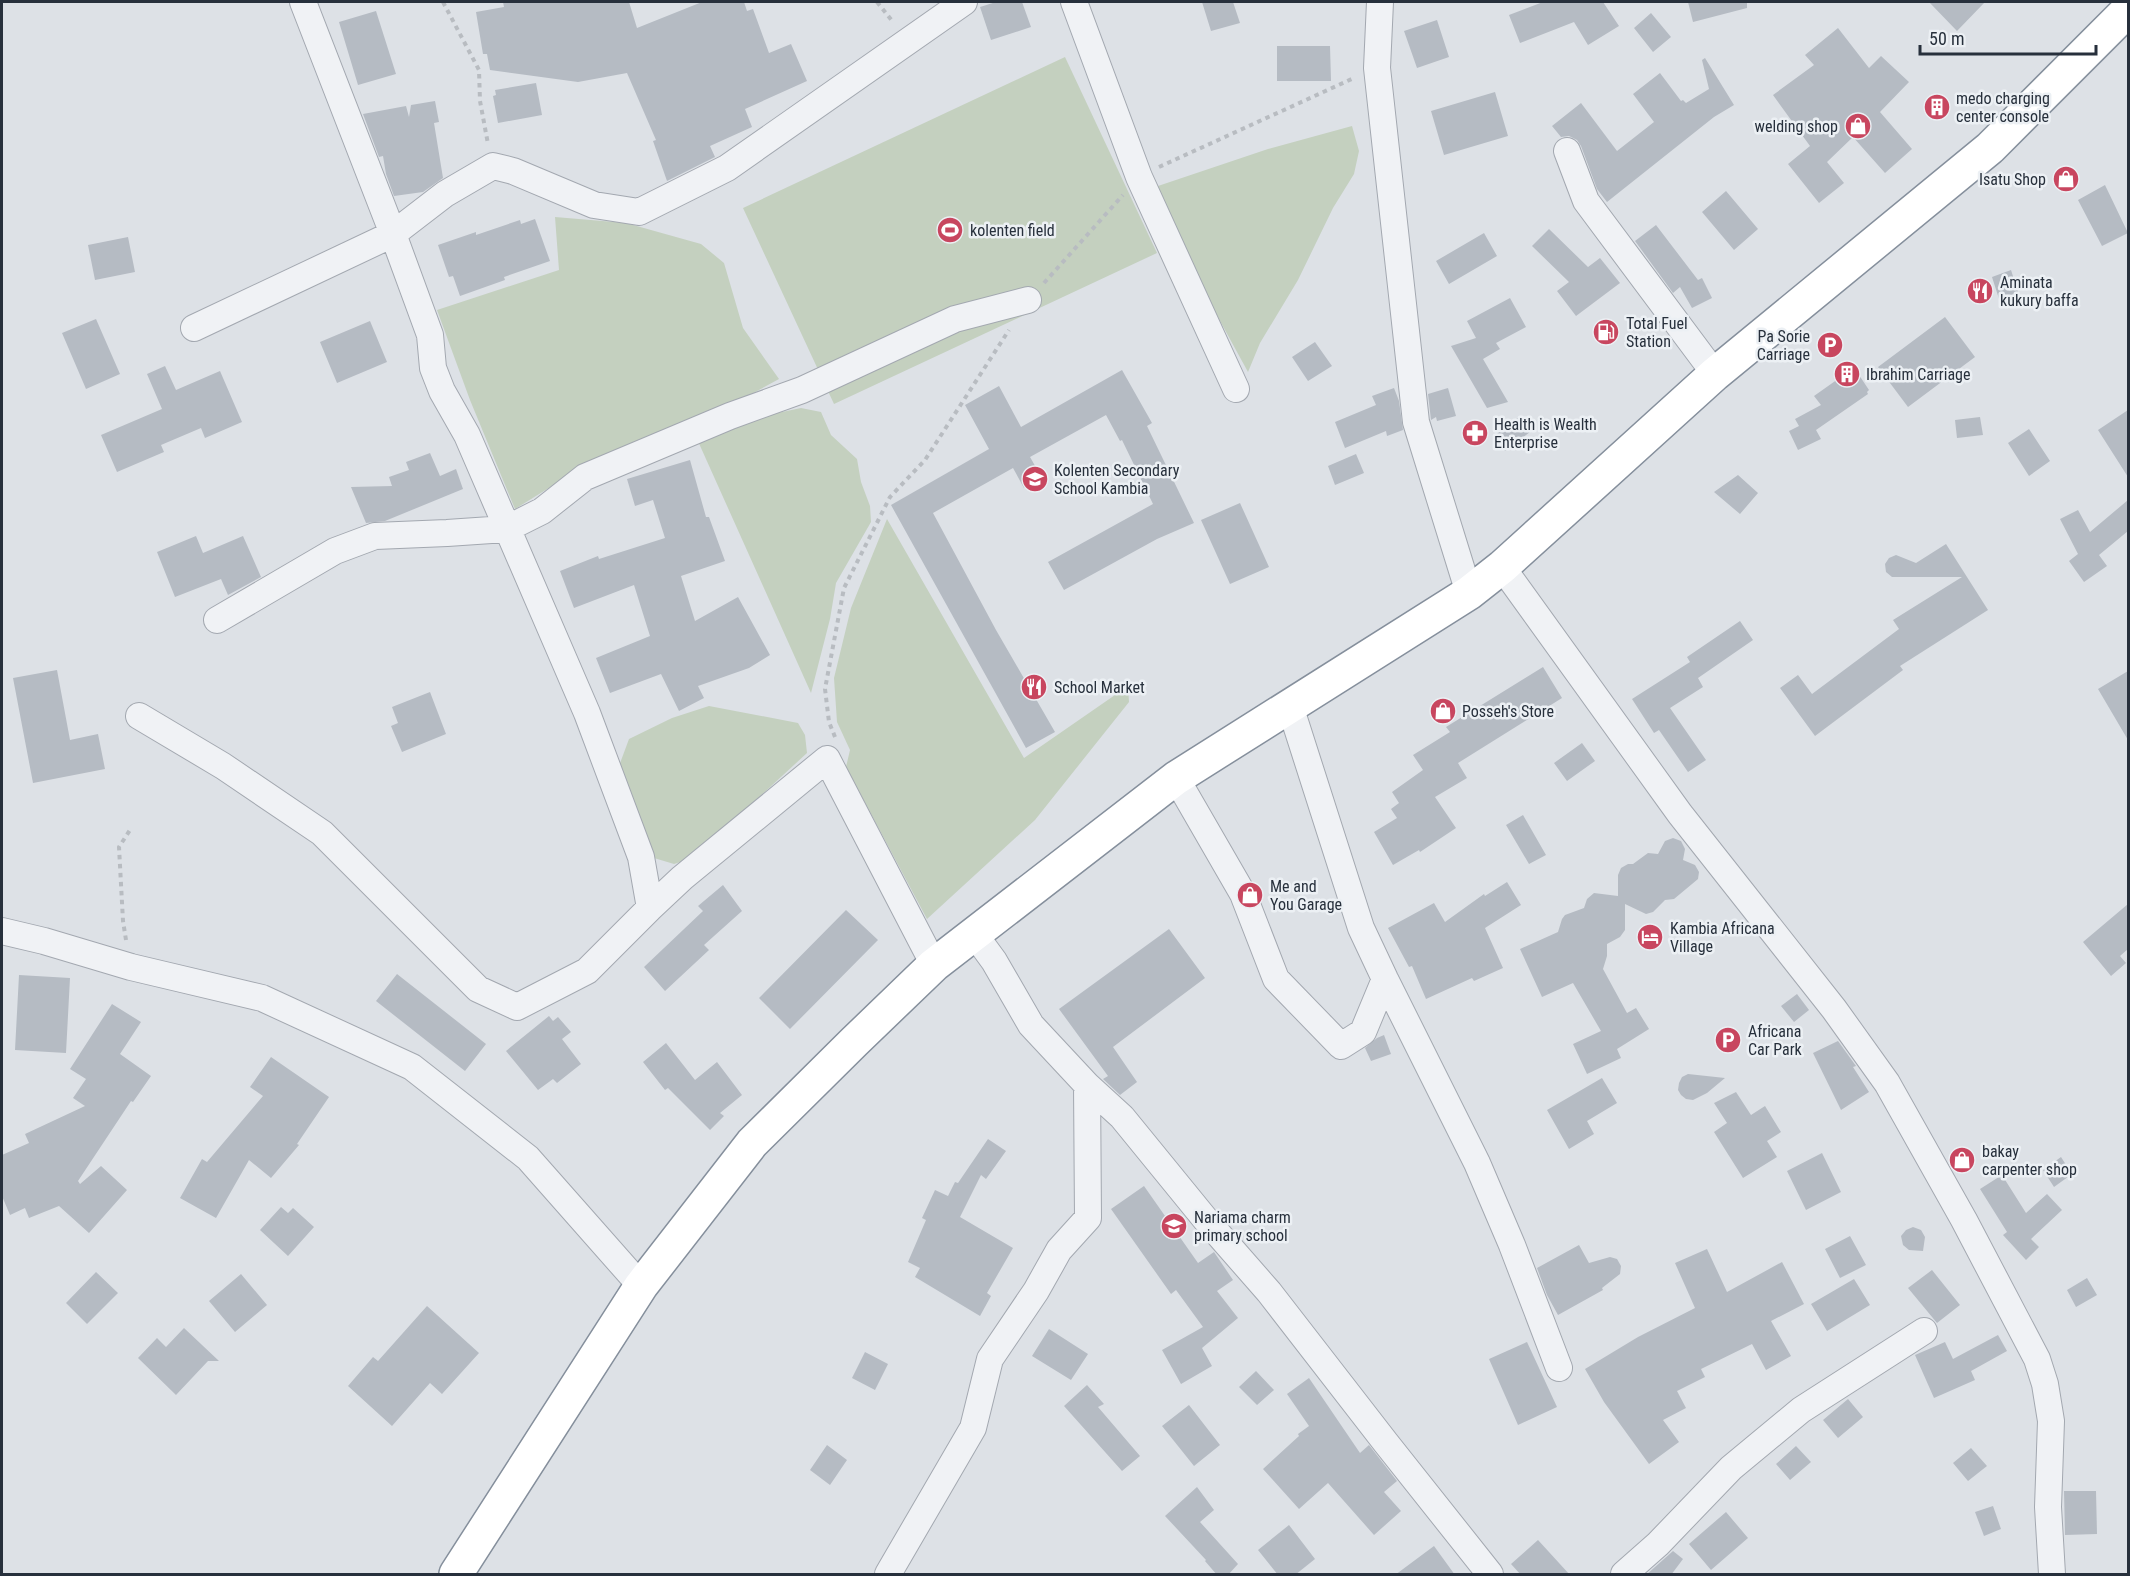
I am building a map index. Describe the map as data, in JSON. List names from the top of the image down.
{
  "places": {
    "building": ["medo charging center console", "Ibrahim Carriage"],
    "shop": [
      "welding shop",
      "Isatu Shop",
      "Posseh's Store",
      "Me and You Garage",
      "bakay carpenter shop"
    ],
    "sports": ["kolenten field"],
    "restaurant": ["Aminata kukury baffa", "School Market"],
    "fuel station": ["Total Fuel Station"],
    "parking": ["Pa Sorie Carriage", "Africana Car Park"],
    "pharmacy": ["Health is Wealth Enterprise"],
    "school or university": ["Kolenten Secondary School Kambia", "Nariama charm primary school"],
    "hotel": ["Kambia Africana Village"]
  },
  "scale_bar": "50 m"
}
